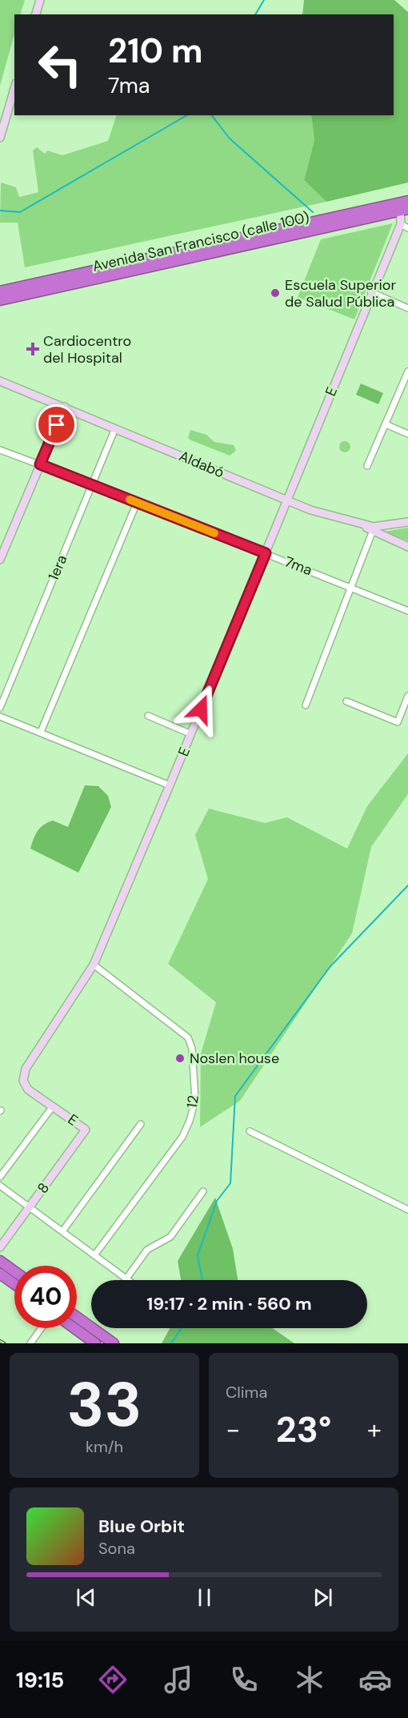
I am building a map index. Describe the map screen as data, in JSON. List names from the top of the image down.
{
  "streets": {
    "highway": ["Avenida San Francisco (calle 100)"],
    "street": [
      "E",
      "Aldabó",
      "7ma",
      "1era",
      "12",
      "8"
    ]
  },
  "crossings": [
    ["Avenida San Francisco (calle 100)", "E"],
    ["E", "Aldabó"],
    ["E", "7ma"],
    ["E", "12"],
    ["E", "8"],
    ["Aldabó", "1era"],
    ["7ma", "1era"]
  ],
  "places": {
    "other": ["Escuela Superior de Salud Pública", "Noslen house"],
    "health": ["Cardiocentro del Hospital"]
  },
  "page": {
    "turn": ["210 m", "7ma"],
    "limit": "40",
    "trip": "19:17 · 2 min · 560 m",
    "tile": [
      ["33", "km/h"],
      "Clima"
    ],
    "heat": ["−", "23°", "+"],
    "song": ["Blue Orbit", "Sona"],
    "tabs": "19:15"
  }
}
